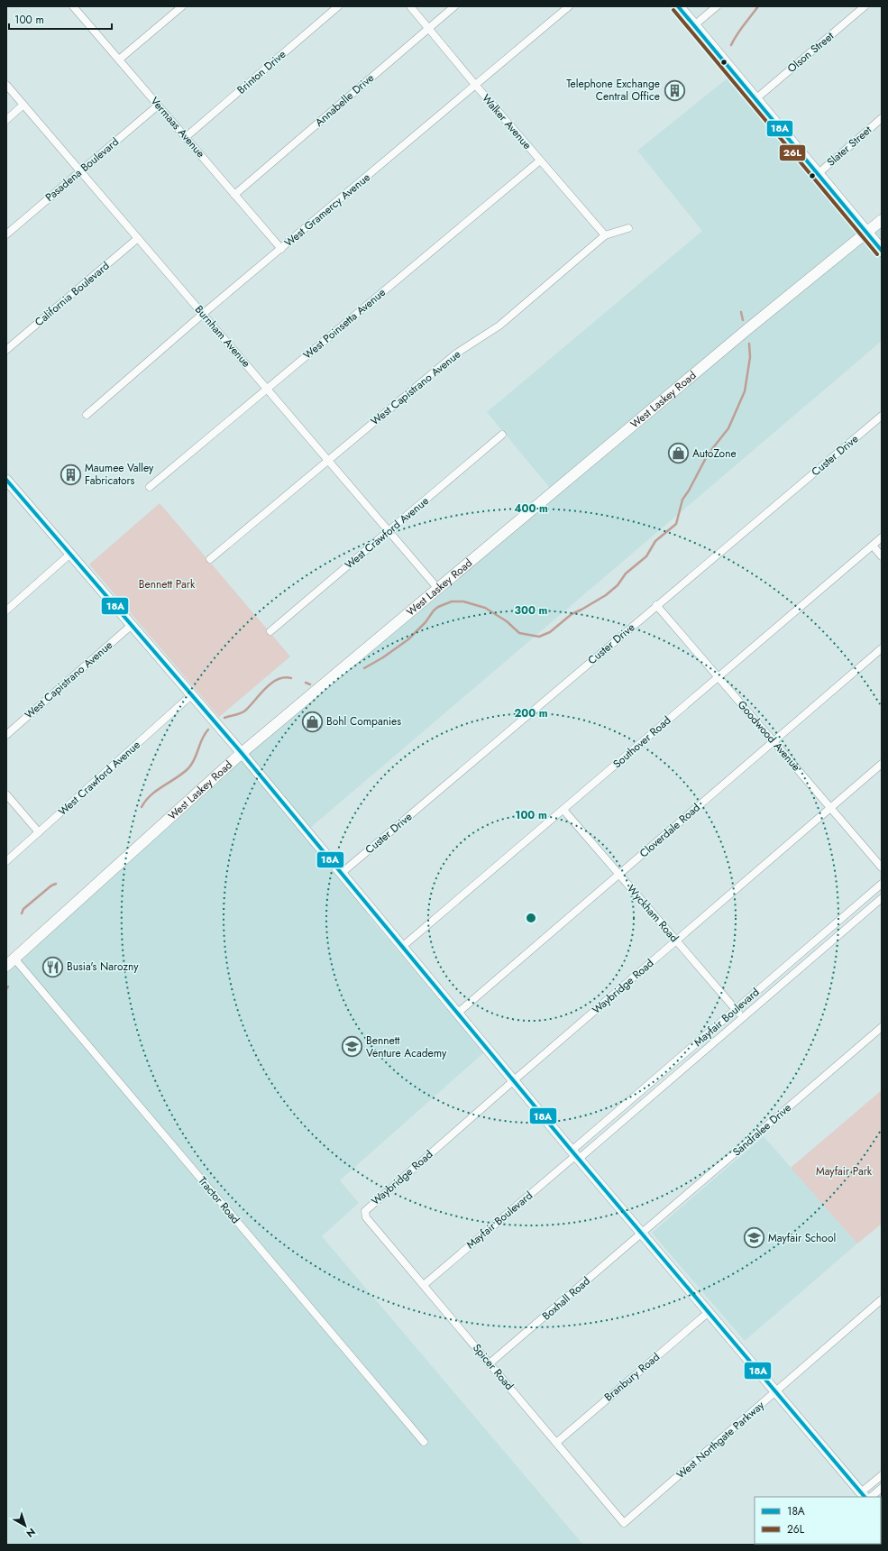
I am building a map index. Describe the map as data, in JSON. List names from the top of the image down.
{
  "streets": {
    "main road": ["West Laskey Road"],
    "street": [
      "Olson Street",
      "Brinton Drive",
      "Annabelle Drive",
      "Walker Avenue",
      "Vermaas Avenue",
      "Slater Street",
      "Pasadena Boulevard",
      "West Gramercy Avenue",
      "California Boulevard",
      "West Poinsetta Avenue",
      "Burnham Avenue",
      "West Capistrano Avenue",
      "Custer Drive",
      "West Crawford Avenue",
      "Goodwood Avenue",
      "Southover Road",
      "Cloverdale Road",
      "Wyckham Road",
      "Waybridge Road",
      "Mayfair Boulevard",
      "Sandralee Drive",
      "Tractor Road",
      "Boxhall Road",
      "Spicer Road",
      "Branbury Road",
      "West Northgate Parkway"
    ]
  },
  "crossings": [
    ["Brinton Drive", "Vermaas Avenue"],
    ["Annabelle Drive", "Walker Avenue"],
    ["Annabelle Drive", "Vermaas Avenue"],
    ["Walker Avenue", "West Gramercy Avenue"],
    ["Walker Avenue", "West Poinsetta Avenue"],
    ["Walker Avenue", "West Capistrano Avenue"],
    ["Vermaas Avenue", "Pasadena Boulevard"],
    ["Vermaas Avenue", "West Gramercy Avenue"],
    ["Pasadena Boulevard", "Burnham Avenue"],
    ["West Gramercy Avenue", "Burnham Avenue"],
    ["California Boulevard", "Burnham Avenue"],
    ["West Poinsetta Avenue", "Burnham Avenue"],
    ["Burnham Avenue", "West Capistrano Avenue"],
    ["Burnham Avenue", "West Laskey Road"],
    ["Burnham Avenue", "West Crawford Avenue"],
    ["West Laskey Road", "Tractor Road"],
    ["Custer Drive", "Goodwood Avenue"],
    ["Goodwood Avenue", "Southover Road"],
    ["Goodwood Avenue", "Cloverdale Road"],
    ["Goodwood Avenue", "Waybridge Road"],
    ["Southover Road", "Wyckham Road"],
    ["Cloverdale Road", "Wyckham Road"],
    ["Wyckham Road", "Waybridge Road"],
    ["Wyckham Road", "Mayfair Boulevard"],
    ["Waybridge Road", "Spicer Road"],
    ["Mayfair Boulevard", "Spicer Road"],
    ["Sandralee Drive", "Boxhall Road"],
    ["Boxhall Road", "Spicer Road"],
    ["Spicer Road", "Branbury Road"],
    ["Spicer Road", "West Northgate Parkway"]
  ],
  "parks": ["Bennett Park", "Mayfair Park"],
  "places": {
    "building": ["Telephone Exchange Central Office", "Maumee Valley Fabricators"],
    "shop": ["AutoZone", "Bohl Companies"],
    "restaurant": ["Busia's Narozny"],
    "school or university": ["Bennett Venture Academy", "Mayfair School"]
  },
  "lines": ["transit line 18A", "transit line 26L"],
  "legend": ["18A", "26L"],
  "scale_bar": "100 m",
  "north": "bottom right",
  "rings": [
    "400 m",
    "300 m",
    "200 m",
    "100 m"
  ]
}
